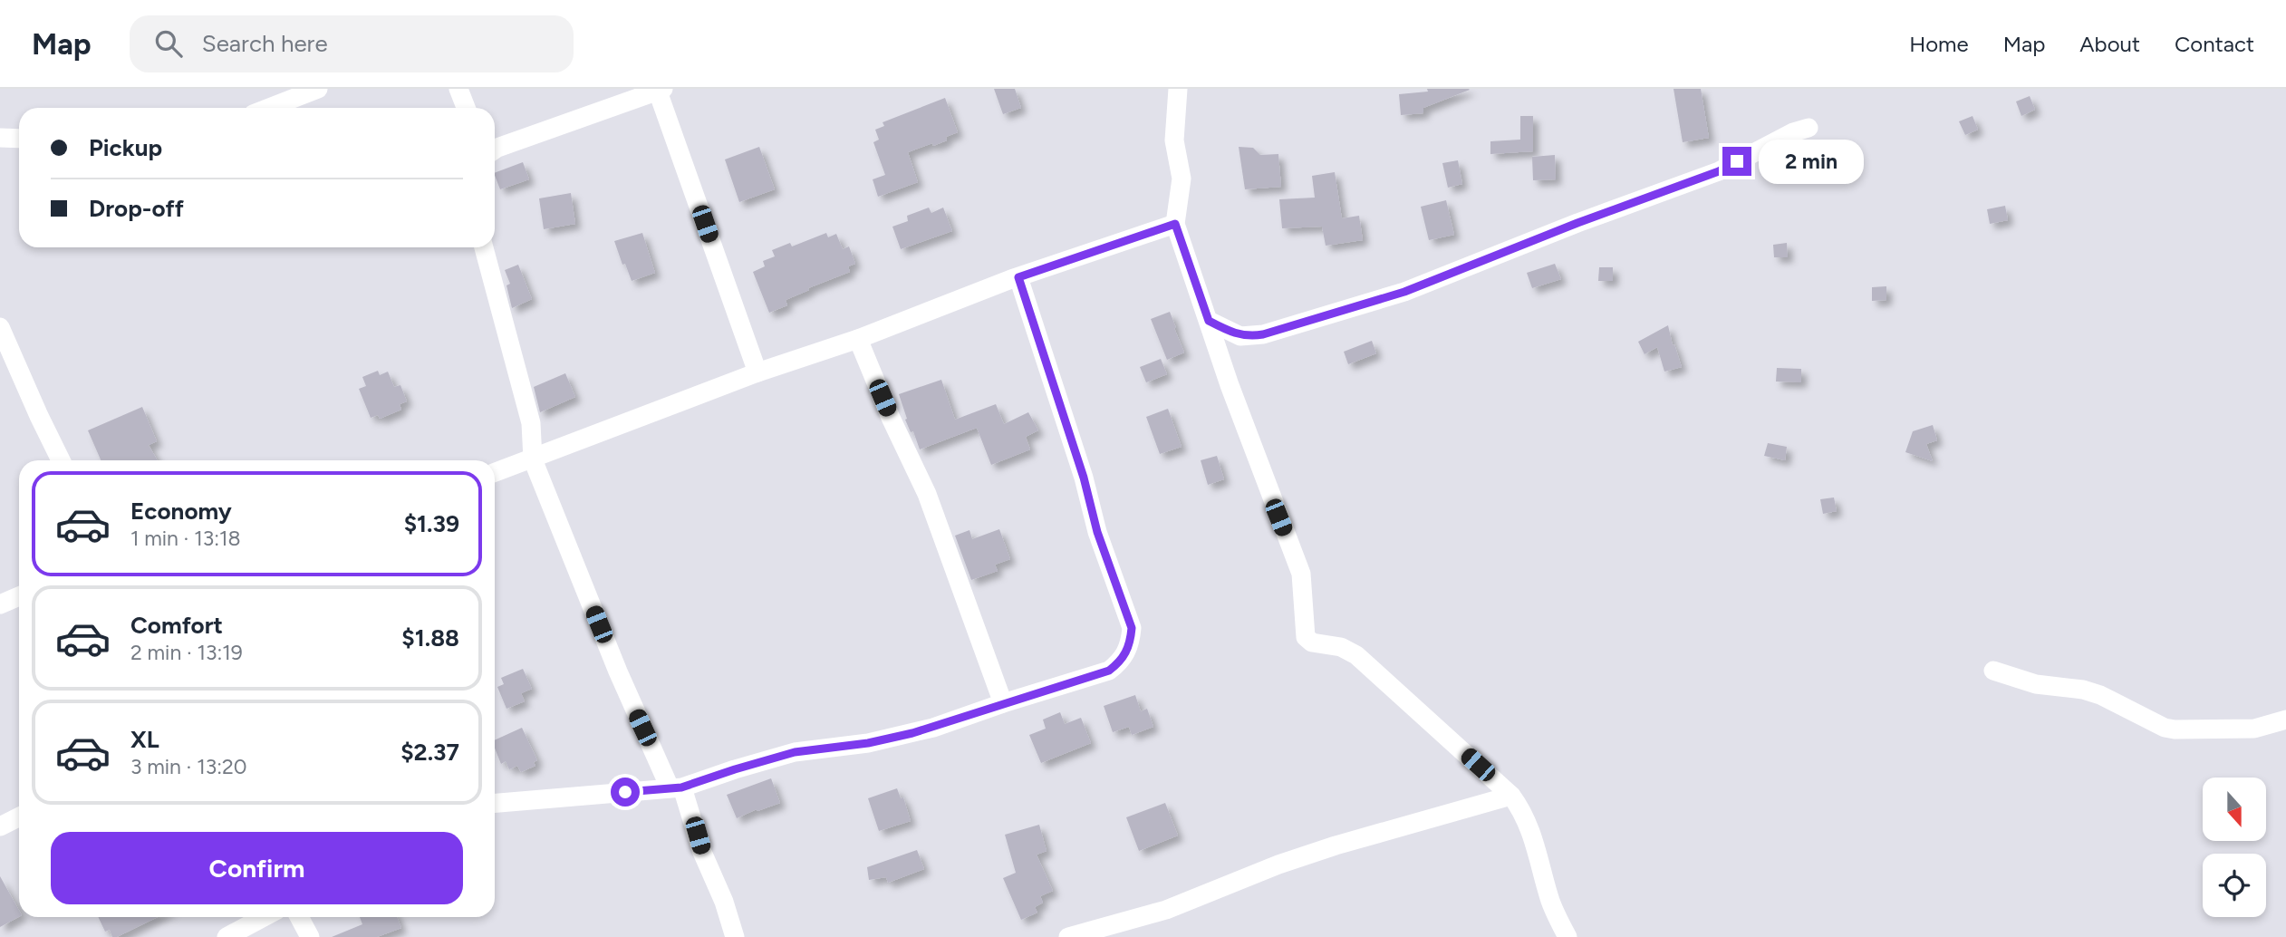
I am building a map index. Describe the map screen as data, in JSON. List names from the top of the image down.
{
  "north": "bottom",
  "page": {
    "header": "Map",
    "search": "Search here",
    "nav": [
      "Home",
      "Map",
      "About",
      "Contact"
    ],
    "banner": ["Pickup", "Drop-off"],
    "bubble": "2 min",
    "list": [
      {
        "name": "Economy",
        "note": "1 min · 13:18",
        "value": "$1.39"
      },
      {
        "name": "Comfort",
        "note": "2 min · 13:19",
        "value": "$1.88"
      },
      {
        "name": "XL",
        "note": "3 min · 13:20",
        "value": "$2.37"
      }
    ],
    "buttons": "Confirm"
  }
}
